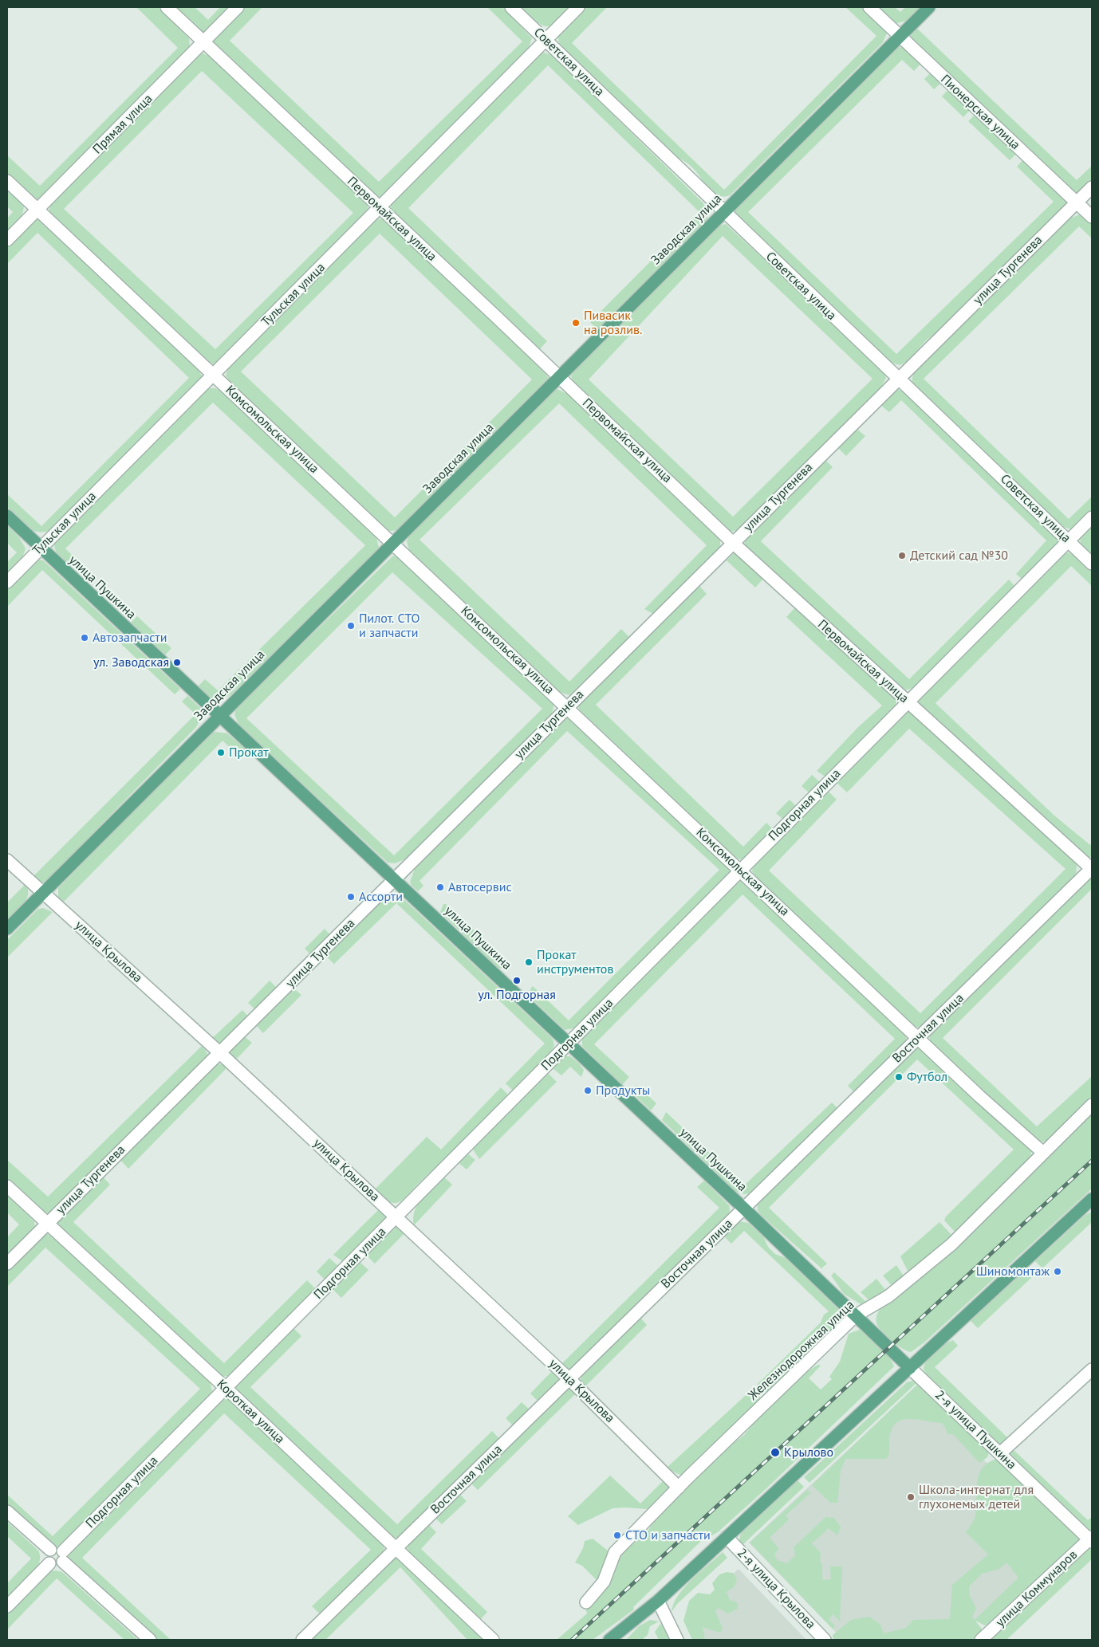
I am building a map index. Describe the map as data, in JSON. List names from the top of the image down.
{
  "streets": {
    "main road": ["Заводская улица", "улица Пушкина"],
    "street": [
      "Советская улица",
      "Пионерская улица",
      "Прямая улица",
      "Первомайская улица",
      "улица Тургенева",
      "Тульская улица",
      "Комсомольская улица",
      "Подгорная улица",
      "улица Крылова",
      "Восточная улица",
      "Железнодорожная улица",
      "Короткая улица",
      "2-я улица Пушкина",
      "2-я улица Крылова",
      "улица Коммунаров"
    ]
  },
  "crossings": [
    ["Советская улица", "Заводская улица"],
    ["Советская улица", "улица Тургенева"],
    ["Советская улица", "Тульская улица"],
    ["Советская улица", "Подгорная улица"],
    ["Пионерская улица", "Заводская улица"],
    ["Пионерская улица", "улица Тургенева"],
    ["Прямая улица", "Первомайская улица"],
    ["Прямая улица", "Комсомольская улица"],
    ["Первомайская улица", "Заводская улица"],
    ["Первомайская улица", "улица Тургенева"],
    ["Первомайская улица", "Тульская улица"],
    ["Первомайская улица", "Подгорная улица"],
    ["Первомайская улица", "Восточная улица"],
    ["Заводская улица", "Комсомольская улица"],
    ["Заводская улица", "улица Пушкина"],
    ["Заводская улица", "улица Крылова"],
    ["улица Тургенева", "Комсомольская улица"],
    ["улица Тургенева", "улица Пушкина"],
    ["улица Тургенева", "улица Крылова"],
    ["улица Тургенева", "Короткая улица"],
    ["Тульская улица", "Комсомольская улица"],
    ["Тульская улица", "улица Пушкина"],
    ["Комсомольская улица", "Подгорная улица"],
    ["Комсомольская улица", "Восточная улица"],
    ["Комсомольская улица", "Железнодорожная улица"],
    ["улица Пушкина", "Подгорная улица"],
    ["улица Пушкина", "Восточная улица"],
    ["улица Пушкина", "Железнодорожная улица"],
    ["улица Пушкина", "2-я улица Пушкина"],
    ["Подгорная улица", "улица Крылова"],
    ["Подгорная улица", "Короткая улица"],
    ["улица Крылова", "Восточная улица"],
    ["улица Крылова", "Железнодорожная улица"],
    ["Восточная улица", "Короткая улица"],
    ["2-я улица Пушкина", "улица Коммунаров"]
  ],
  "places": [
    "Пивасик на розлив.",
    "Детский сад №30",
    "Пилот. СТО и запчасти",
    "Автозапчасти",
    "ул. Заводская",
    "Прокат",
    "Автосервис",
    "Ассорти",
    "Прокат инструментов",
    "ул. Подгорная",
    "Футбол",
    "Продукты",
    "Шиномонтаж",
    "Крылово",
    "Школа-интернат для глухонемых детей",
    "СТО и запчасти"
  ]
}
